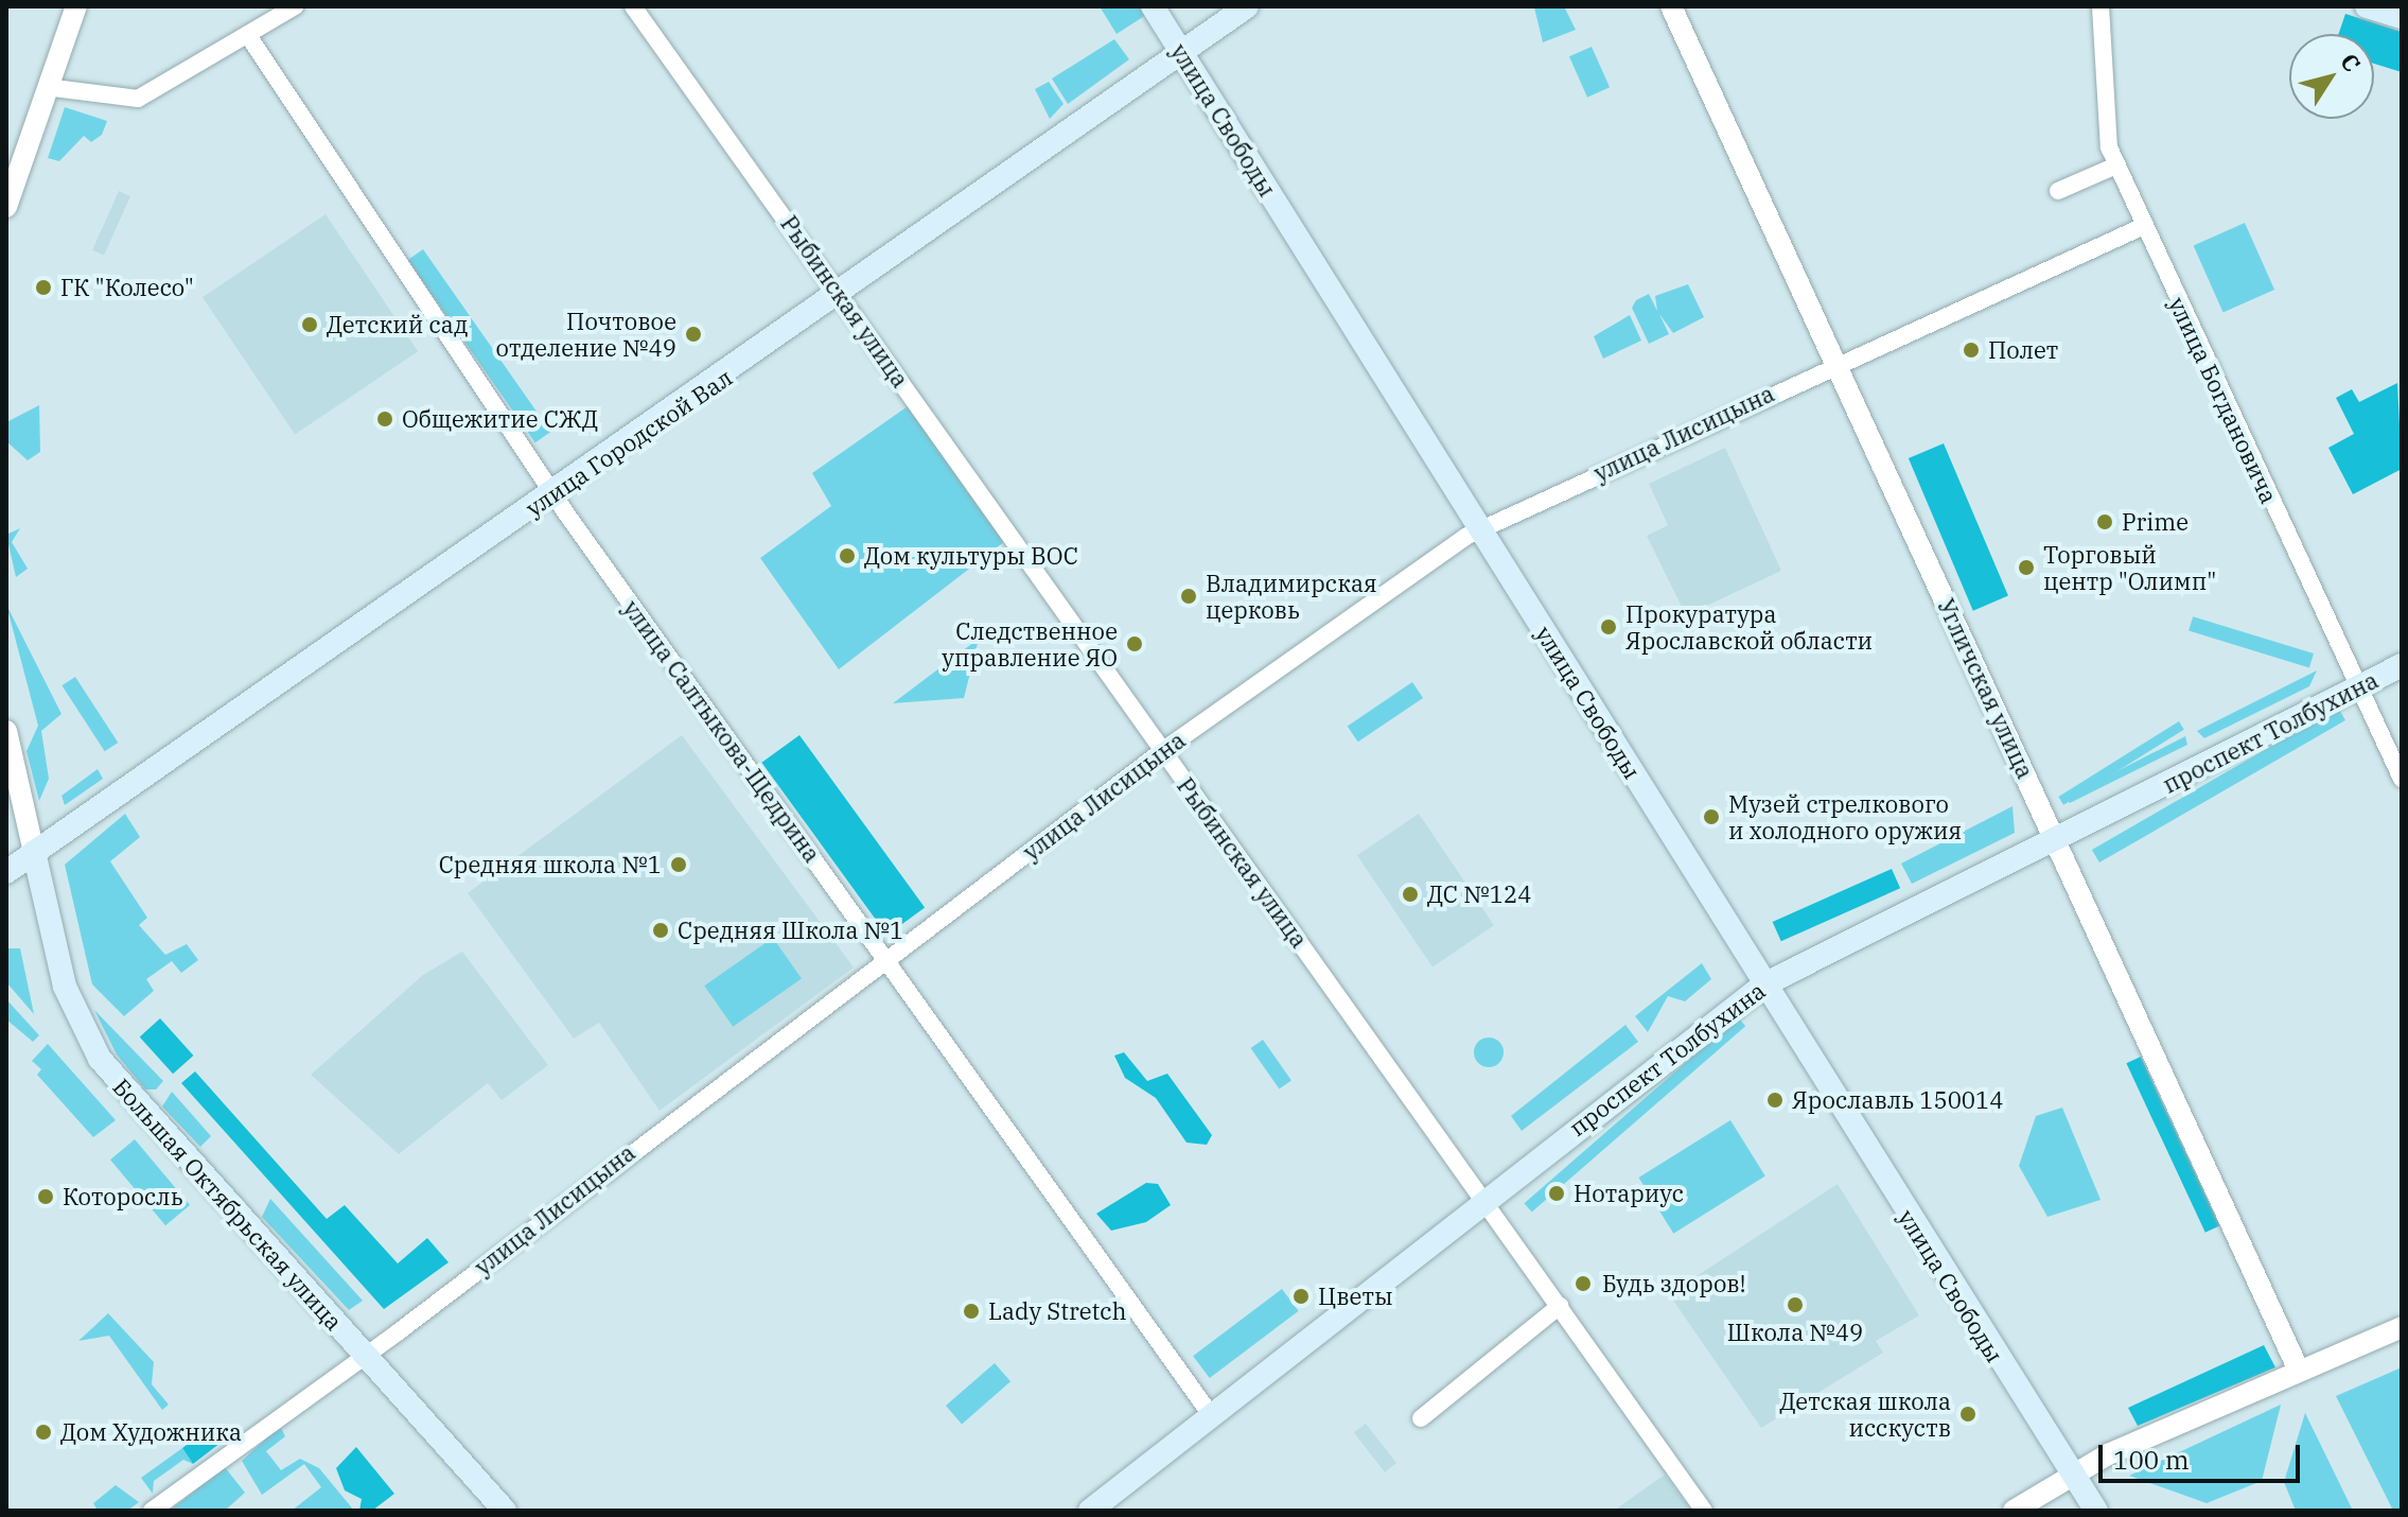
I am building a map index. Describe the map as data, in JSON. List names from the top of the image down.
{
  "streets": {
    "main road": [
      "улица Свободы",
      "улица Городской Вал",
      "проспект Толбухина",
      "Большая Октябрьская улица"
    ],
    "street": [
      "Рыбинская улица",
      "улица Богдановича",
      "улица Лисицына",
      "Угличская улица",
      "улица Салтыкова-Щедрина"
    ]
  },
  "crossings": [
    ["улица Свободы", "улица Лисицына"],
    ["улица Свободы", "улица Городской Вал"],
    ["улица Свободы", "проспект Толбухина"],
    ["Рыбинская улица", "улица Лисицына"],
    ["Рыбинская улица", "улица Городской Вал"],
    ["Рыбинская улица", "проспект Толбухина"],
    ["улица Богдановича", "улица Лисицына"],
    ["улица Богдановича", "проспект Толбухина"],
    ["улица Лисицына", "Угличская улица"],
    ["улица Лисицына", "улица Салтыкова-Щедрина"],
    ["улица Лисицына", "Большая Октябрьская улица"],
    ["улица Городской Вал", "улица Салтыкова-Щедрина"],
    ["улица Городской Вал", "Большая Октябрьская улица"],
    ["Угличская улица", "проспект Толбухина"],
    ["улица Салтыкова-Щедрина", "проспект Толбухина"]
  ],
  "places": [
    "ГК \"Колесо\"",
    "Детский сад",
    "Почтовое отделение №49",
    "Полет",
    "Общежитие СЖД",
    "Prime",
    "Дом культуры ВОС",
    "Торговый центр \"Олимп\"",
    "Владимирская церковь",
    "Прокуратура Ярославской области",
    "Следственное управление ЯО",
    "Музей стрелкового и холодного оружия",
    "Средняя школа №1",
    "ДС №124",
    "Средняя Школа №1",
    "Ярославль 150014",
    "Нотариус",
    "Которосль",
    "Будь здоров!",
    "Цветы",
    "Школа №49",
    "Lady Stretch",
    "Детская школа исскуств",
    "Дом Художника"
  ],
  "scale_bar": "100 m",
  "north": "top right"
}
